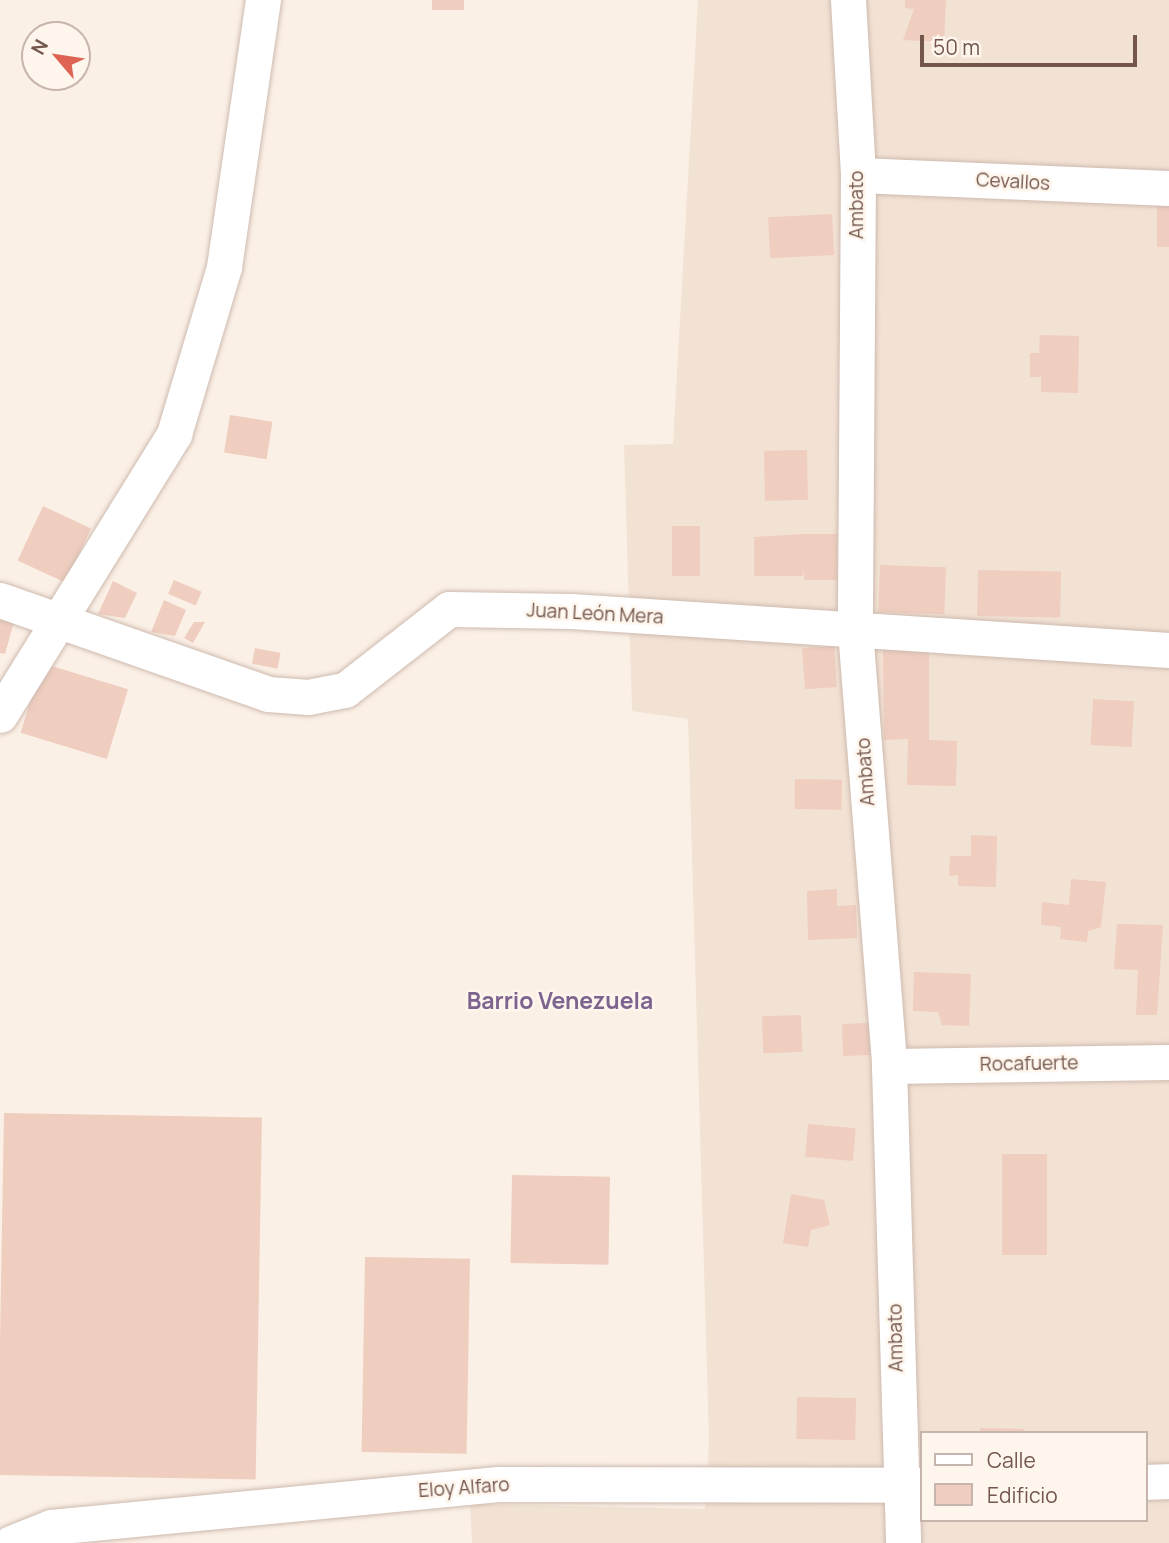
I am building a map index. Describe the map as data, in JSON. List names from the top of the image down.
{
  "streets": {
    "street": [
      "Cevallos",
      "Ambato",
      "Juan León Mera",
      "Rocafuerte",
      "Eloy Alfaro"
    ]
  },
  "crossings": [
    ["Cevallos", "Ambato"],
    ["Ambato", "Juan León Mera"],
    ["Ambato", "Rocafuerte"],
    ["Ambato", "Eloy Alfaro"]
  ],
  "districts": ["Barrio Venezuela"],
  "legend": ["Calle", "Edificio"],
  "scale_bar": "50 m",
  "north": "top left"
}
